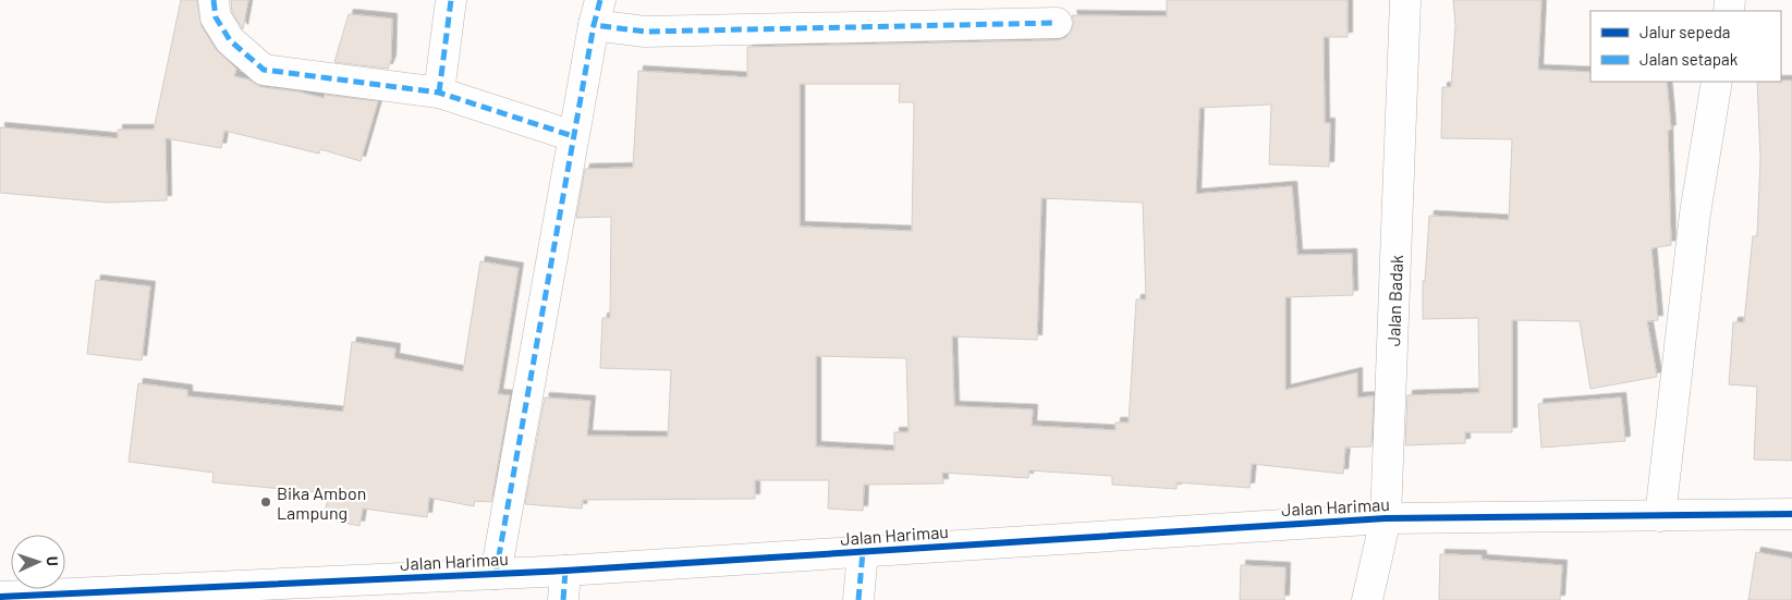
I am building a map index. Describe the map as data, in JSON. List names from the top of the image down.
{
  "streets": {
    "street": ["Jalan Badak", "Jalan Harimau"]
  },
  "crossings": [
    ["Jalan Badak", "Jalan Harimau"]
  ],
  "places": ["Bika Ambon Lampung"],
  "legend": ["Jalur sepeda", "Jalan setapak"],
  "north": "right"
}
